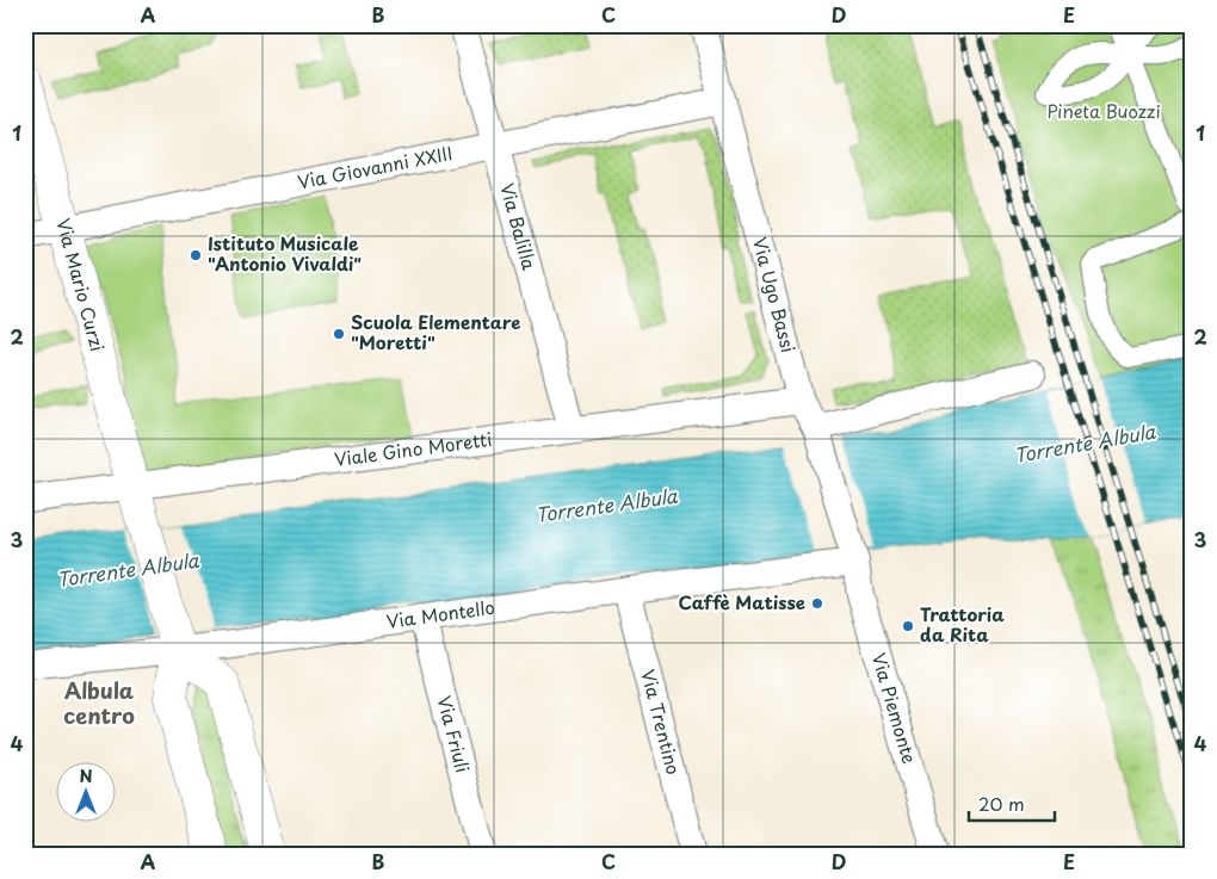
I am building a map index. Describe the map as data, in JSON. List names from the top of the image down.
{
  "streets": {
    "street": [
      "Via Giovanni XXIII",
      "Via Balilla",
      "Via Mario Curzi",
      "Via Ugo Bassi",
      "Viale Gino Moretti",
      "Via Montello",
      "Via Piemonte",
      "Via Trentino",
      "Via Friuli"
    ]
  },
  "crossings": [
    ["Via Giovanni XXIII", "Via Balilla"],
    ["Via Giovanni XXIII", "Via Mario Curzi"],
    ["Via Giovanni XXIII", "Via Ugo Bassi"],
    ["Via Balilla", "Viale Gino Moretti"],
    ["Via Mario Curzi", "Viale Gino Moretti"],
    ["Via Mario Curzi", "Via Montello"],
    ["Via Ugo Bassi", "Viale Gino Moretti"],
    ["Via Ugo Bassi", "Via Montello"],
    ["Via Ugo Bassi", "Via Piemonte"],
    ["Via Montello", "Via Piemonte"],
    ["Via Montello", "Via Trentino"],
    ["Via Montello", "Via Friuli"]
  ],
  "districts": ["Albula centro"],
  "water": ["Torrente Albula"],
  "parks": ["Pineta Buozzi"],
  "places": [
    "Istituto Musicale \"Antonio Vivaldi\"",
    "Scuola Elementare \"Moretti\"",
    "Caffè Matisse",
    "Trattoria da Rita"
  ],
  "scale_bar": "20 m",
  "north": "top",
  "grid": {
    "columns": [
      "A",
      "B",
      "C",
      "D",
      "E"
    ],
    "rows": [
      "1",
      "2",
      "3",
      "4"
    ]
  }
}
